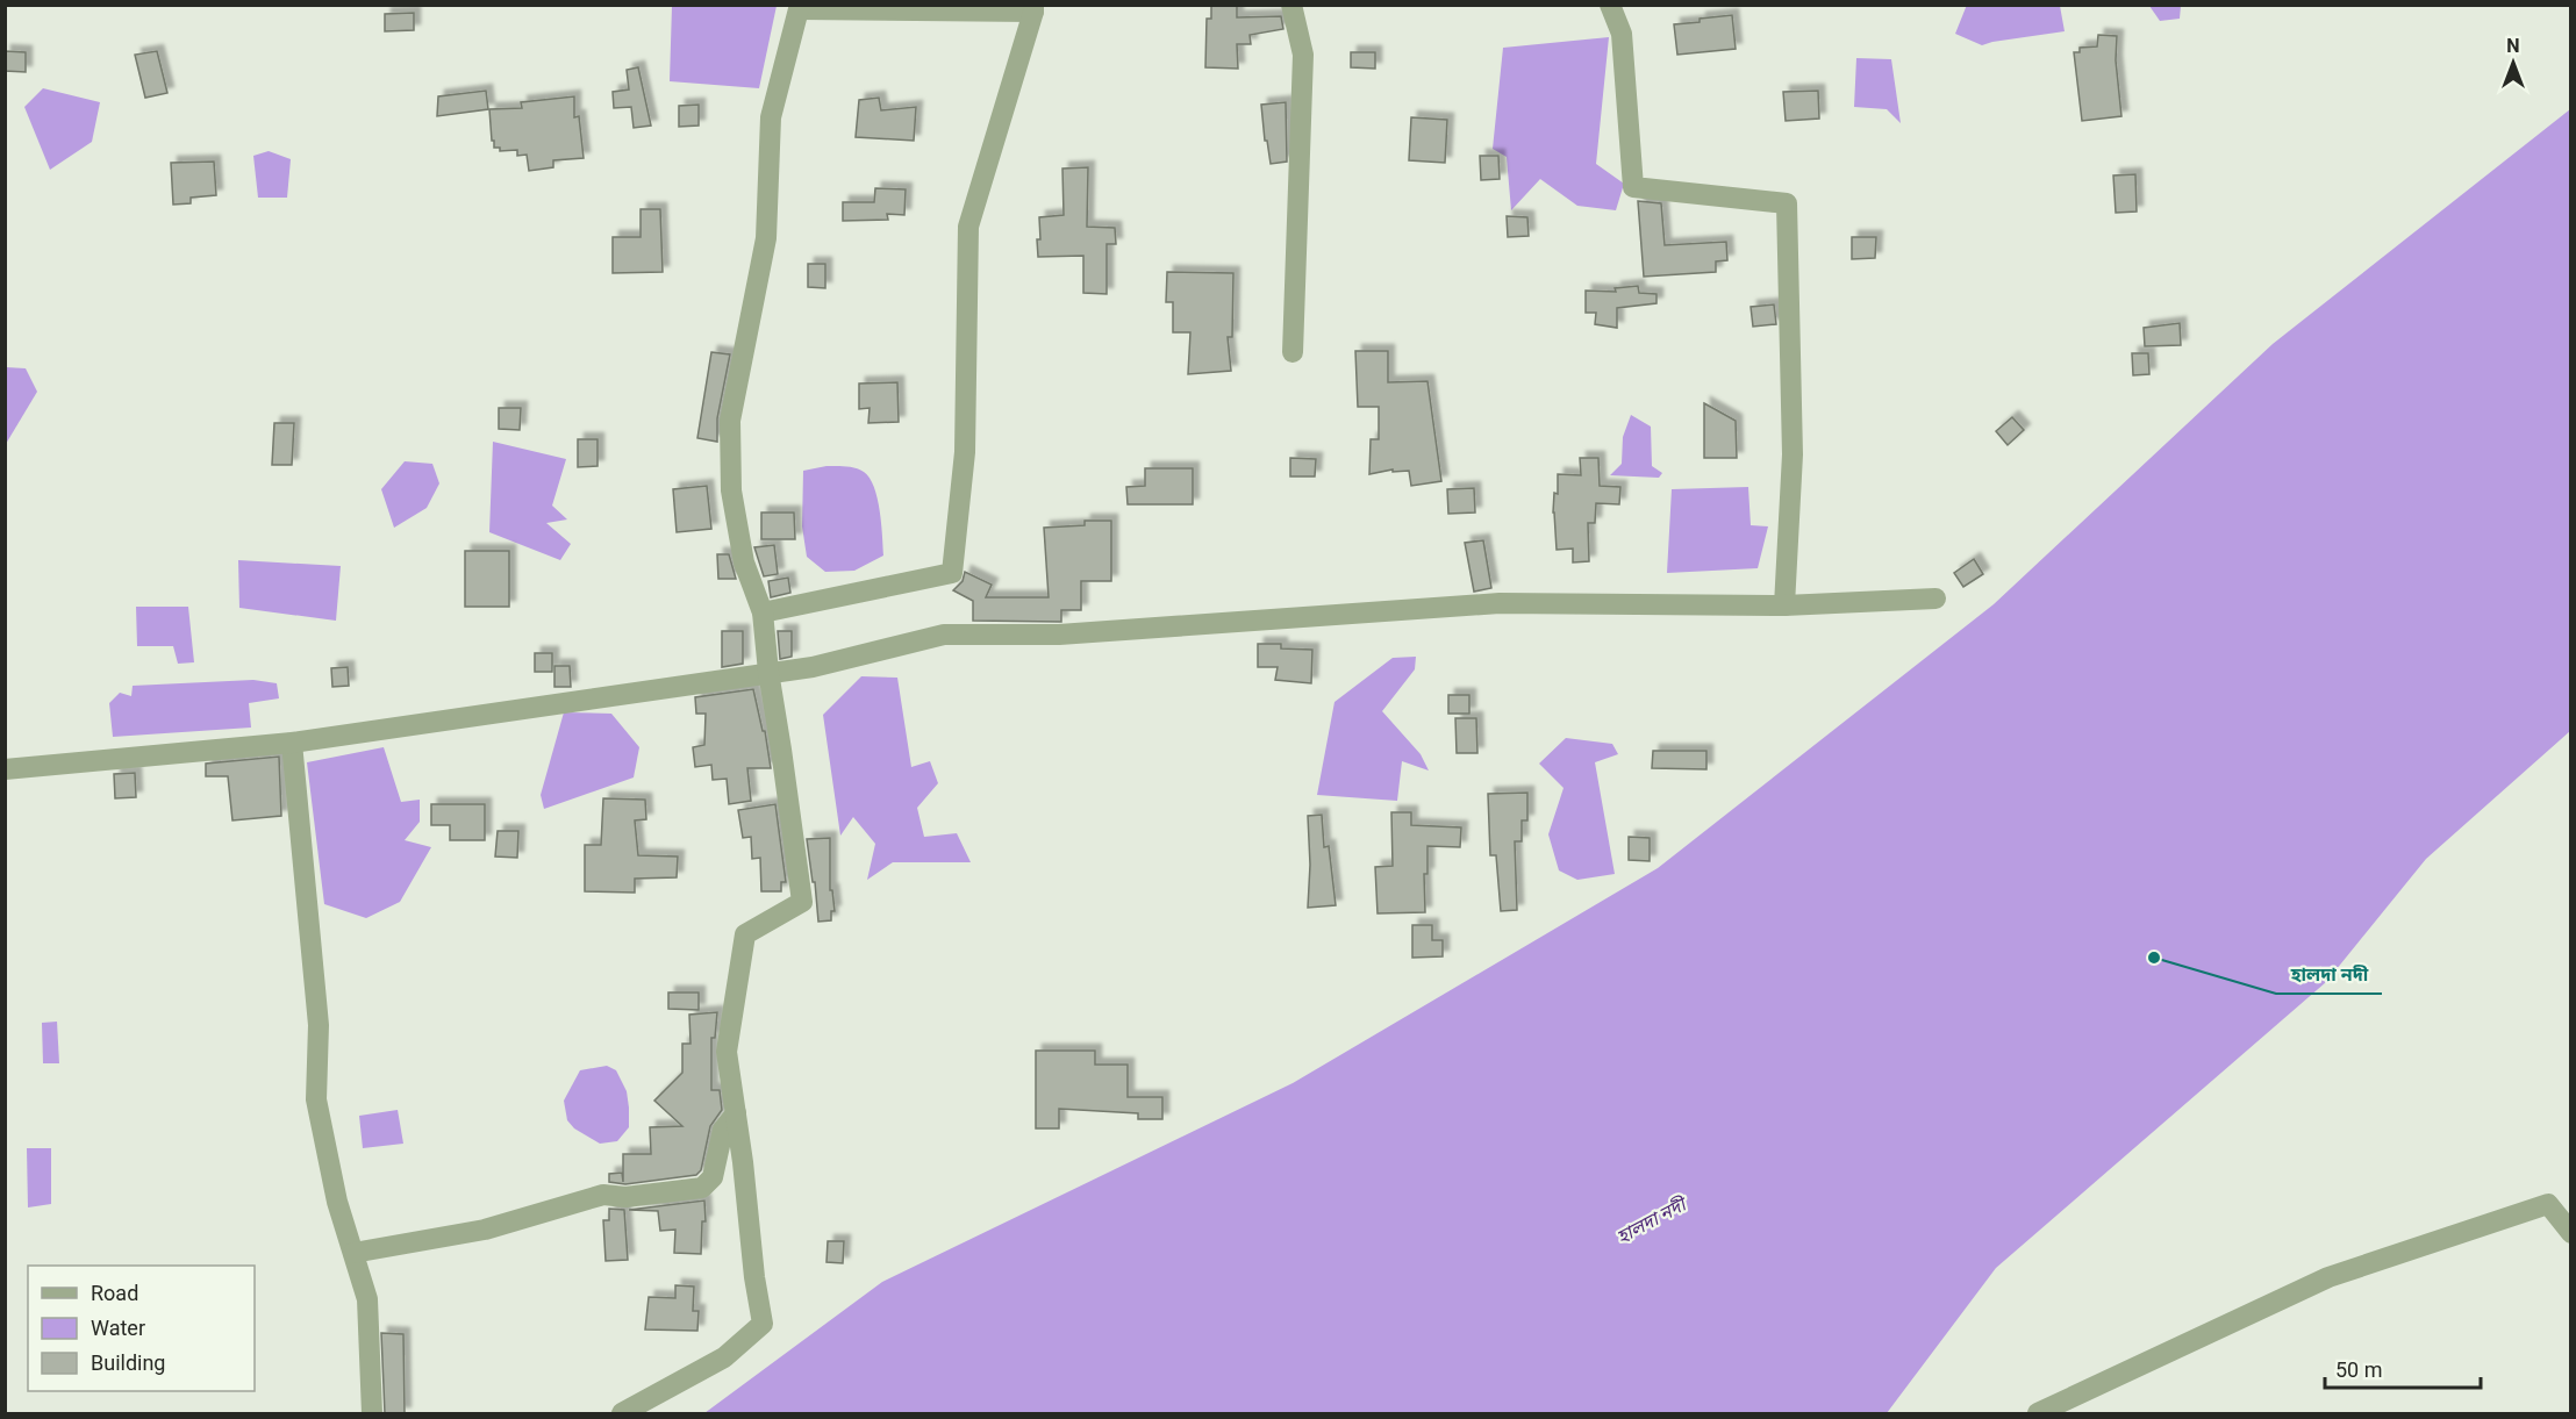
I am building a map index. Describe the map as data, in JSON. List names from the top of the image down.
{
  "water": ["হালদা নদী"],
  "places": ["হালদা নদী"],
  "legend": ["Road", "Water", "Building"],
  "scale_bar": "50 m",
  "north": "top"
}
